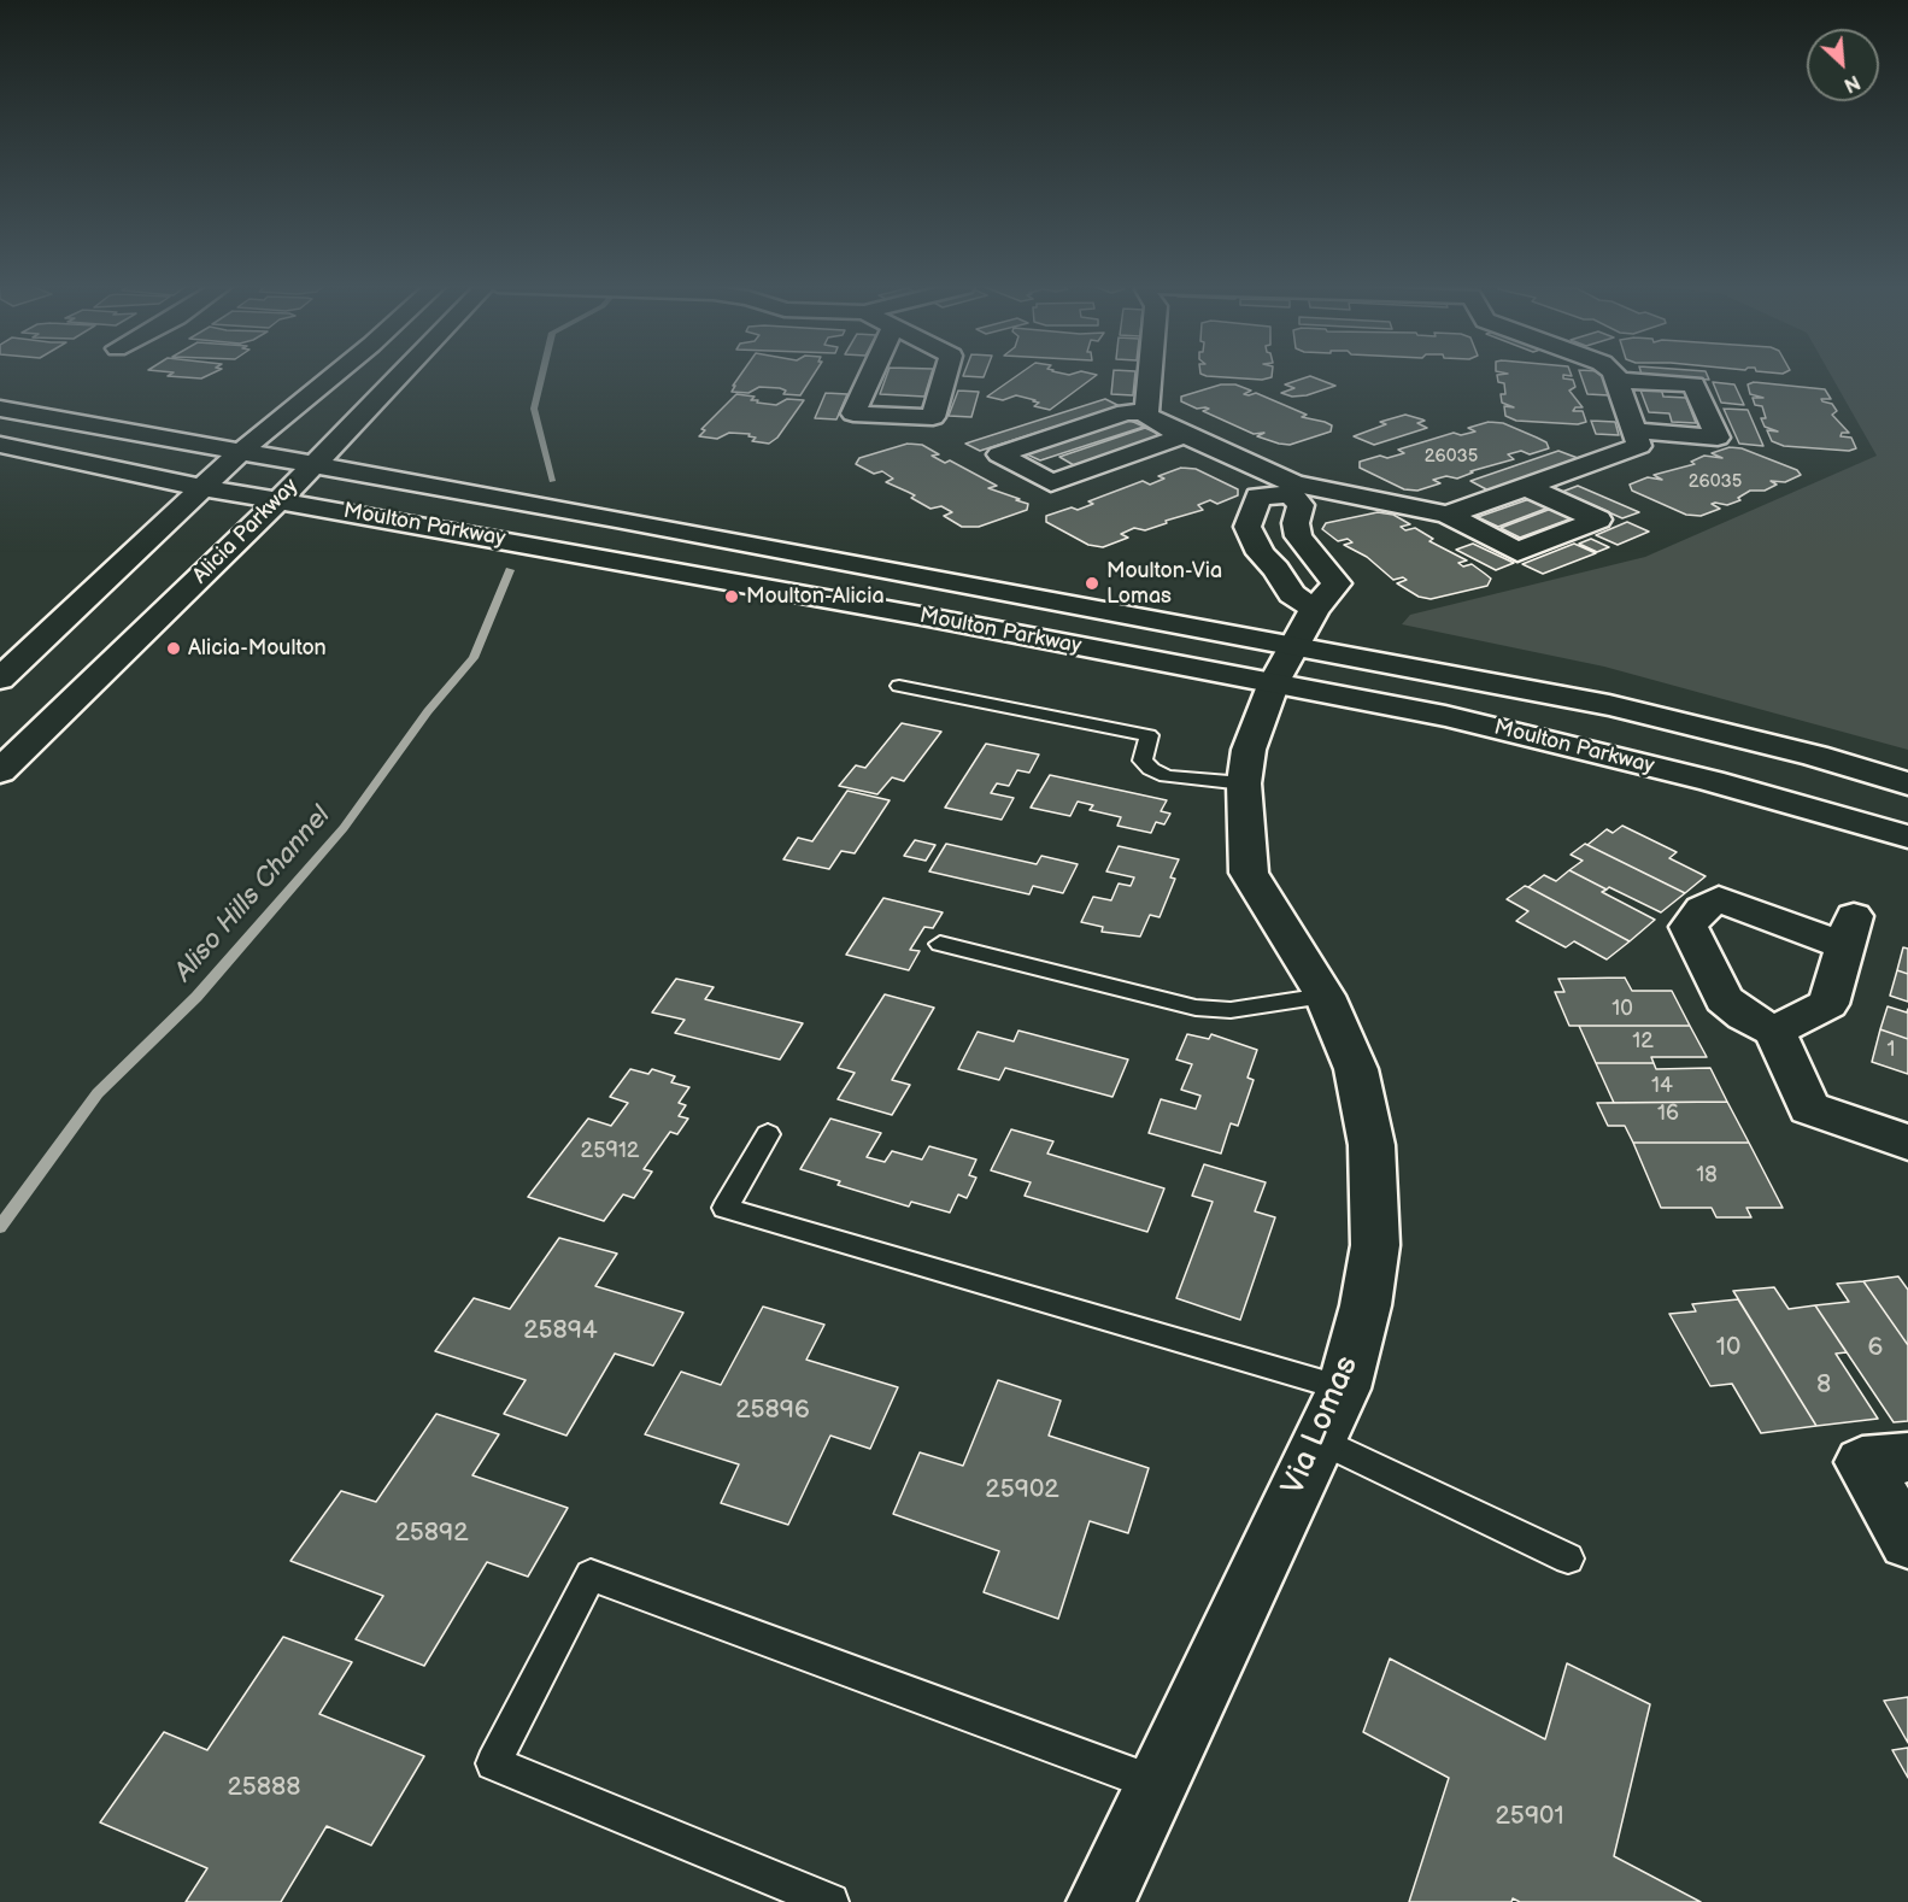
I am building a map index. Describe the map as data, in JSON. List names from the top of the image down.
{
  "streets": {
    "street": ["Moulton Parkway", "Alicia Parkway", "Via Lomas"]
  },
  "crossings": [
    ["Moulton Parkway", "Alicia Parkway"],
    ["Moulton Parkway", "Via Lomas"]
  ],
  "water": ["Aliso Hills Channel"],
  "places": ["Moulton-Via Lomas", "Moulton-Alicia", "Alicia-Moulton"],
  "house_numbers": [
    "26035",
    "26035",
    "10",
    "12",
    "1",
    "14",
    "16",
    "25912",
    "18",
    "25894",
    "10",
    "6",
    "8",
    "25896",
    "25902",
    "25892",
    "25888",
    "25901"
  ],
  "north": "bottom right"
}
